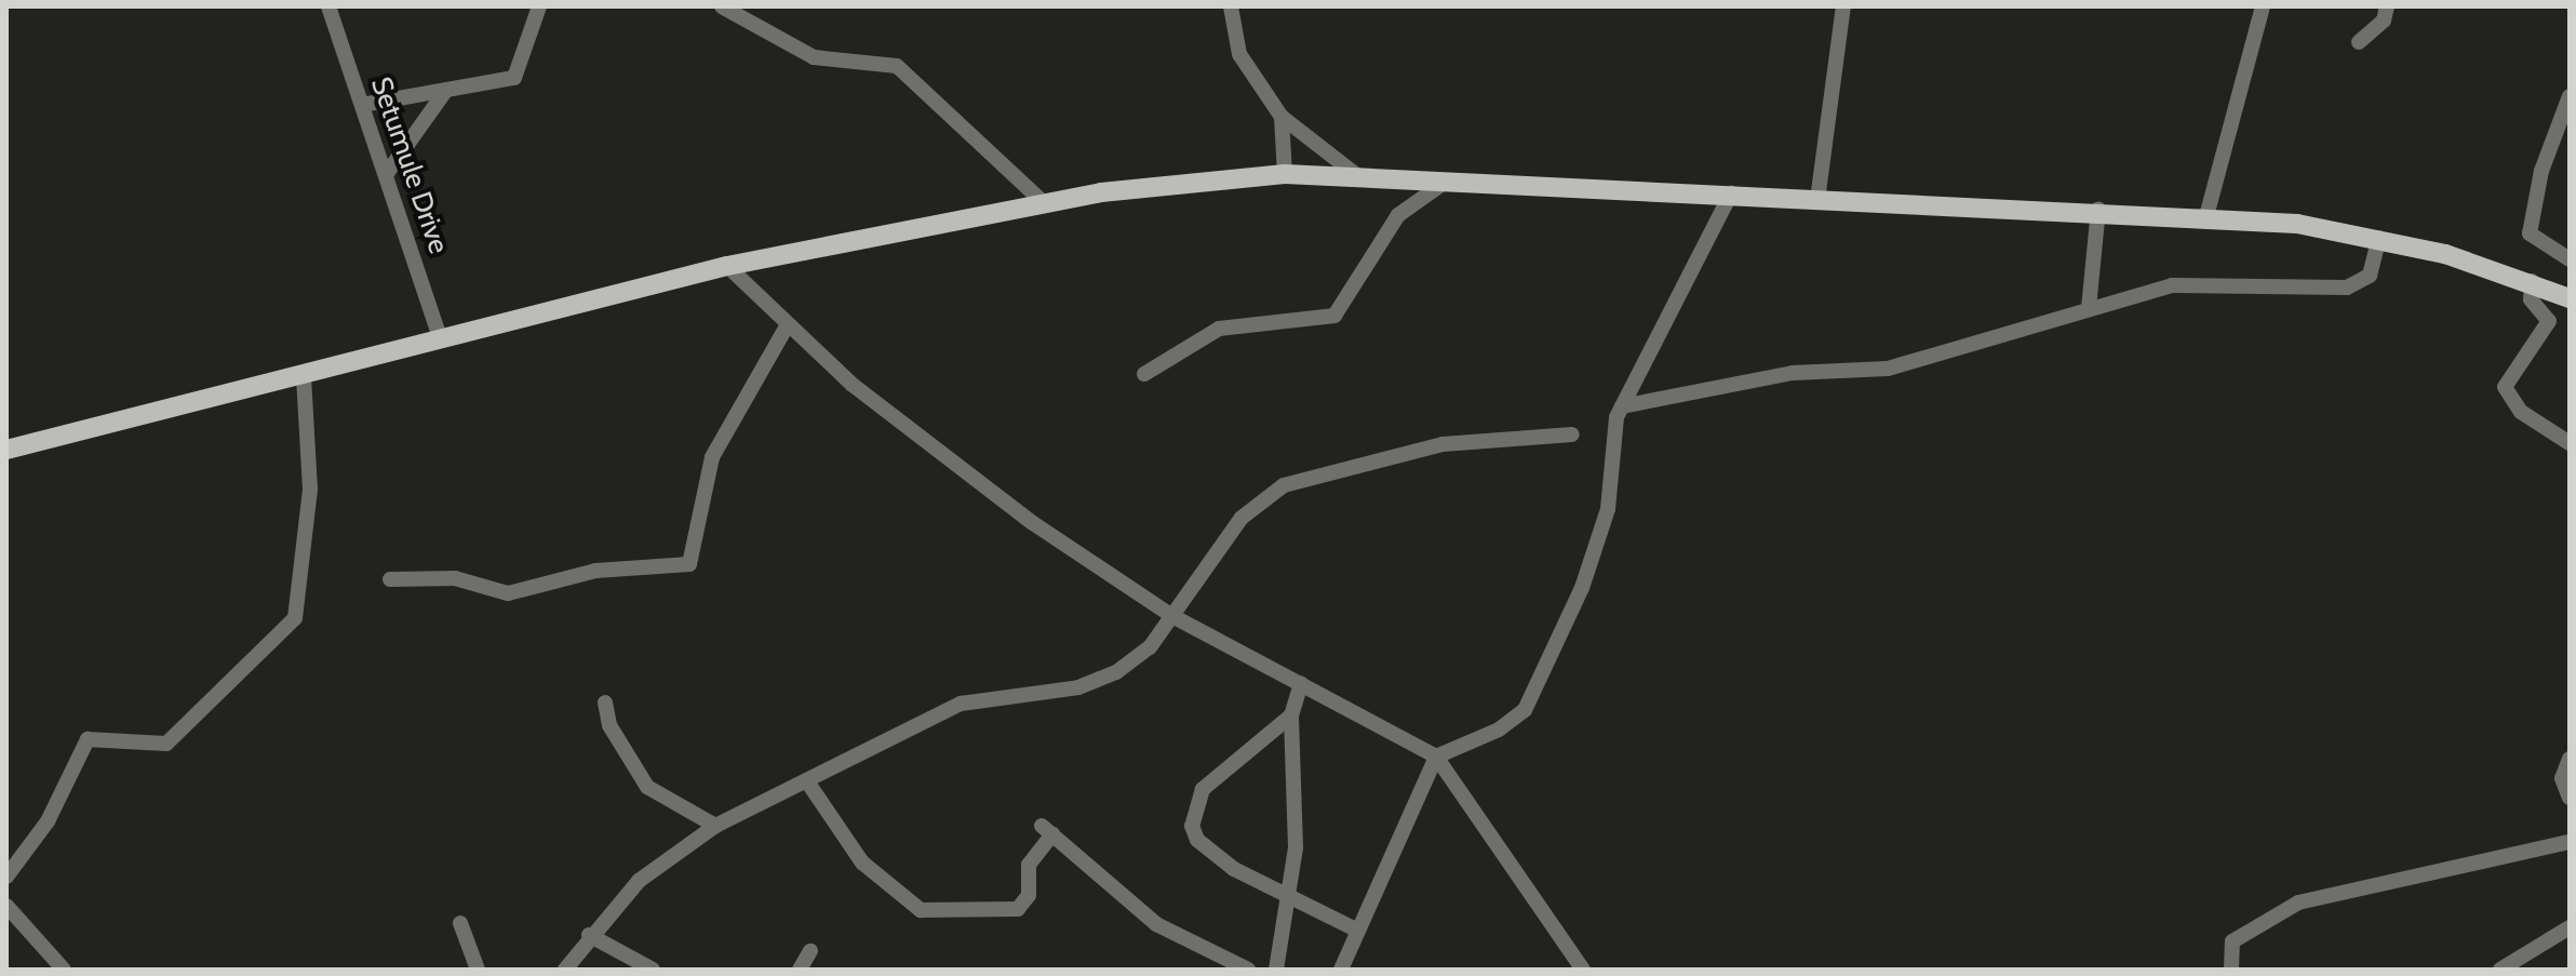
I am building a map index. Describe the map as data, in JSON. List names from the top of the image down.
{
  "streets": {
    "street": ["Setumule Drive"]
  }
}
